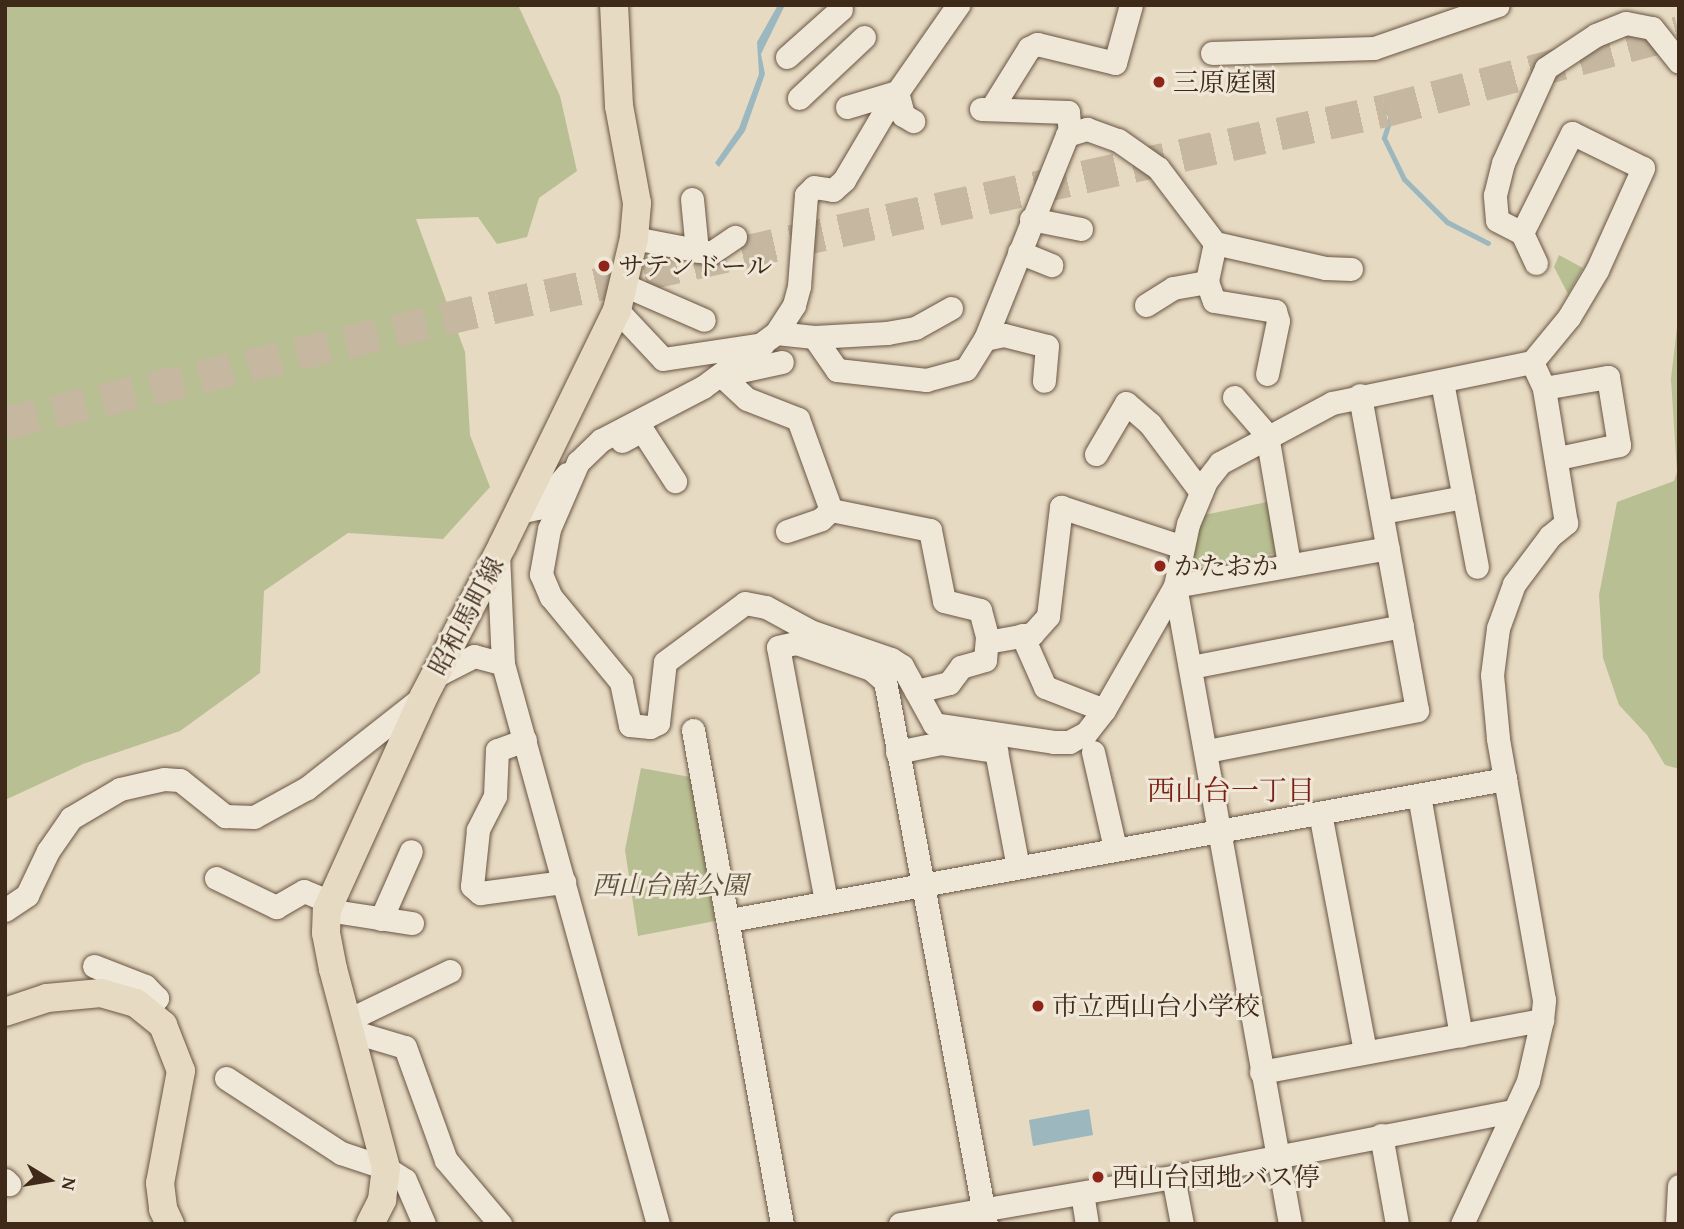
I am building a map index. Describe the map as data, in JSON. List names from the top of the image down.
{
  "streets": {
    "main road": ["昭和馬町線"]
  },
  "districts": ["西山台一丁目"],
  "parks": ["西山台南公園"],
  "places": [
    "三原庭園",
    "サテンドール",
    "かたおか",
    "市立西山台小学校",
    "西山台団地バス停"
  ],
  "north": "right"
}
